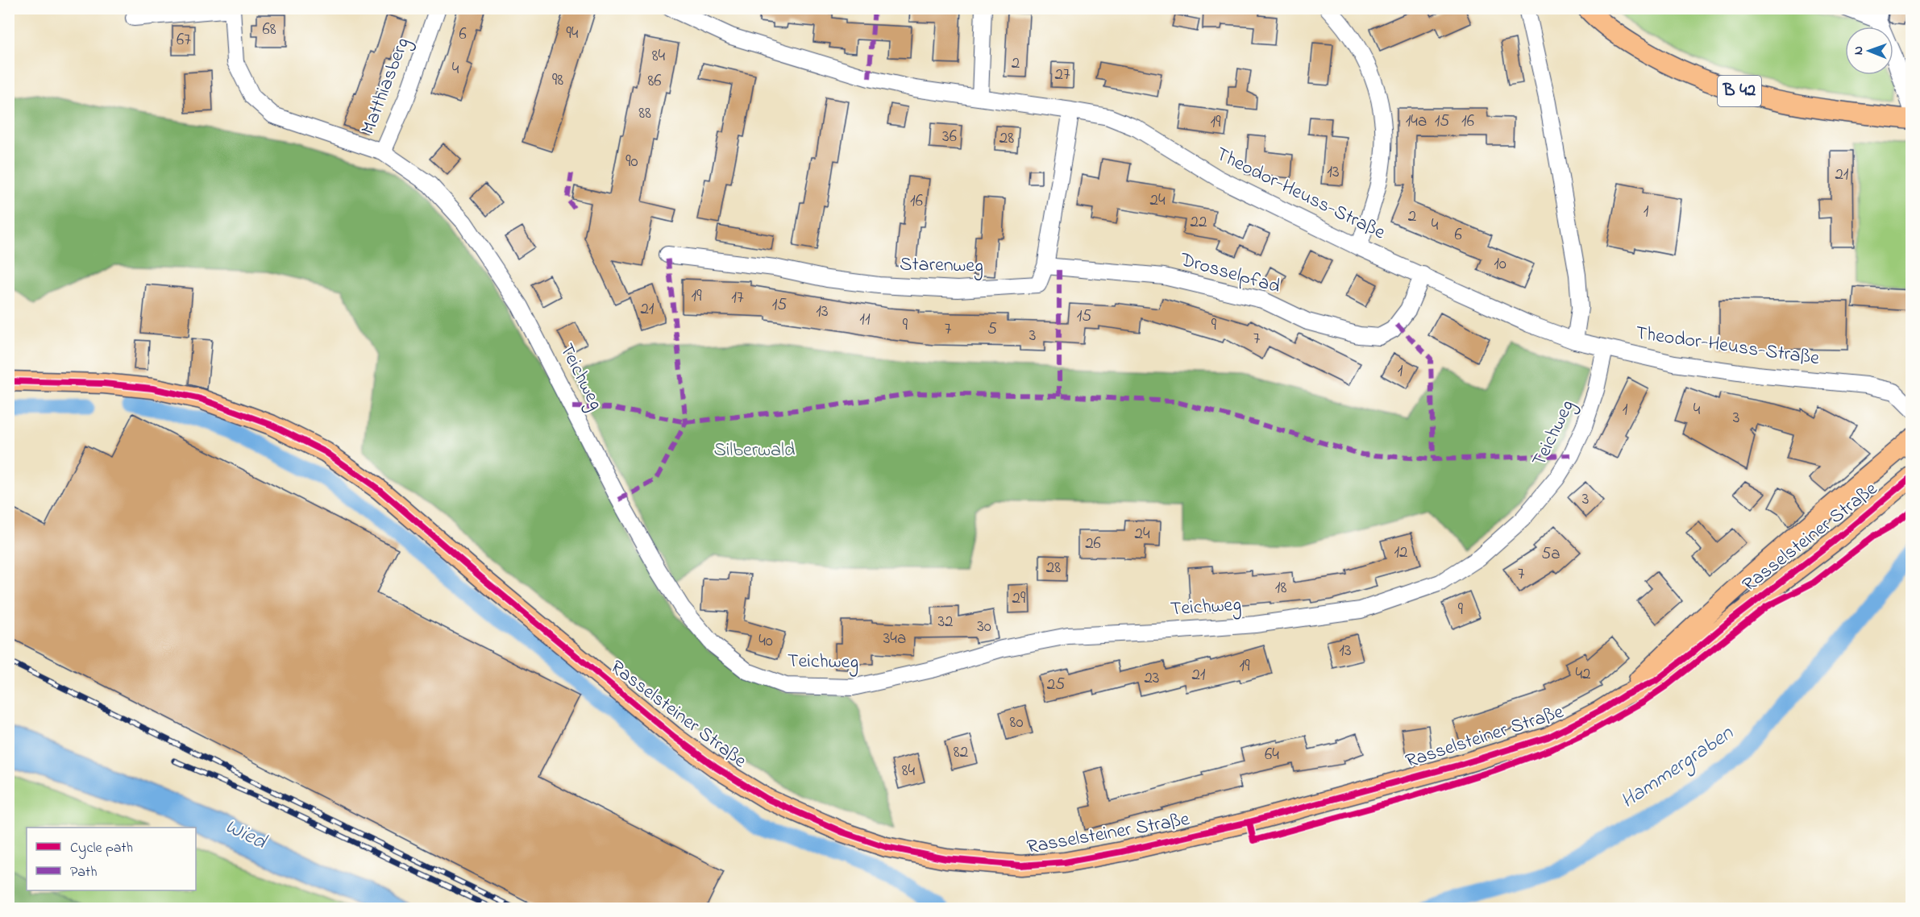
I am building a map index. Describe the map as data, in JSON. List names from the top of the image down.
{
  "streets": {
    "main road": ["B 42", "Rasselsteiner Straße"],
    "street": [
      "Matthiasberg",
      "Theodor-Heuss-Straße",
      "Starenweg",
      "Drosselpfad",
      "Teichweg"
    ]
  },
  "crossings": [
    ["Matthiasberg", "Teichweg"],
    ["Theodor-Heuss-Straße", "Starenweg"],
    ["Theodor-Heuss-Straße", "Drosselpfad"],
    ["Theodor-Heuss-Straße", "Teichweg"],
    ["Starenweg", "Drosselpfad"]
  ],
  "water": ["Hammergraben", "Wied"],
  "parks": ["Silberwald"],
  "house_numbers": [
    "68",
    "94",
    "6",
    "67",
    "84",
    "2",
    "4",
    "27",
    "98",
    "86",
    "88",
    "14a",
    "15",
    "16",
    "19",
    "36",
    "28",
    "90",
    "13",
    "21",
    "24",
    "16",
    "1",
    "2",
    "22",
    "4",
    "6",
    "10",
    "19",
    "17",
    "15",
    "21",
    "13",
    "15",
    "11",
    "9",
    "9",
    "7",
    "5",
    "3",
    "7",
    "1",
    "1",
    "4",
    "3",
    "3",
    "24",
    "26",
    "12",
    "5a",
    "28",
    "7",
    "18",
    "29",
    "9",
    "32",
    "30",
    "34a",
    "40",
    "13",
    "19",
    "42",
    "21",
    "23",
    "25",
    "80",
    "82",
    "64",
    "84"
  ],
  "legend": ["Cycle path", "Path"],
  "north": "left"
}
